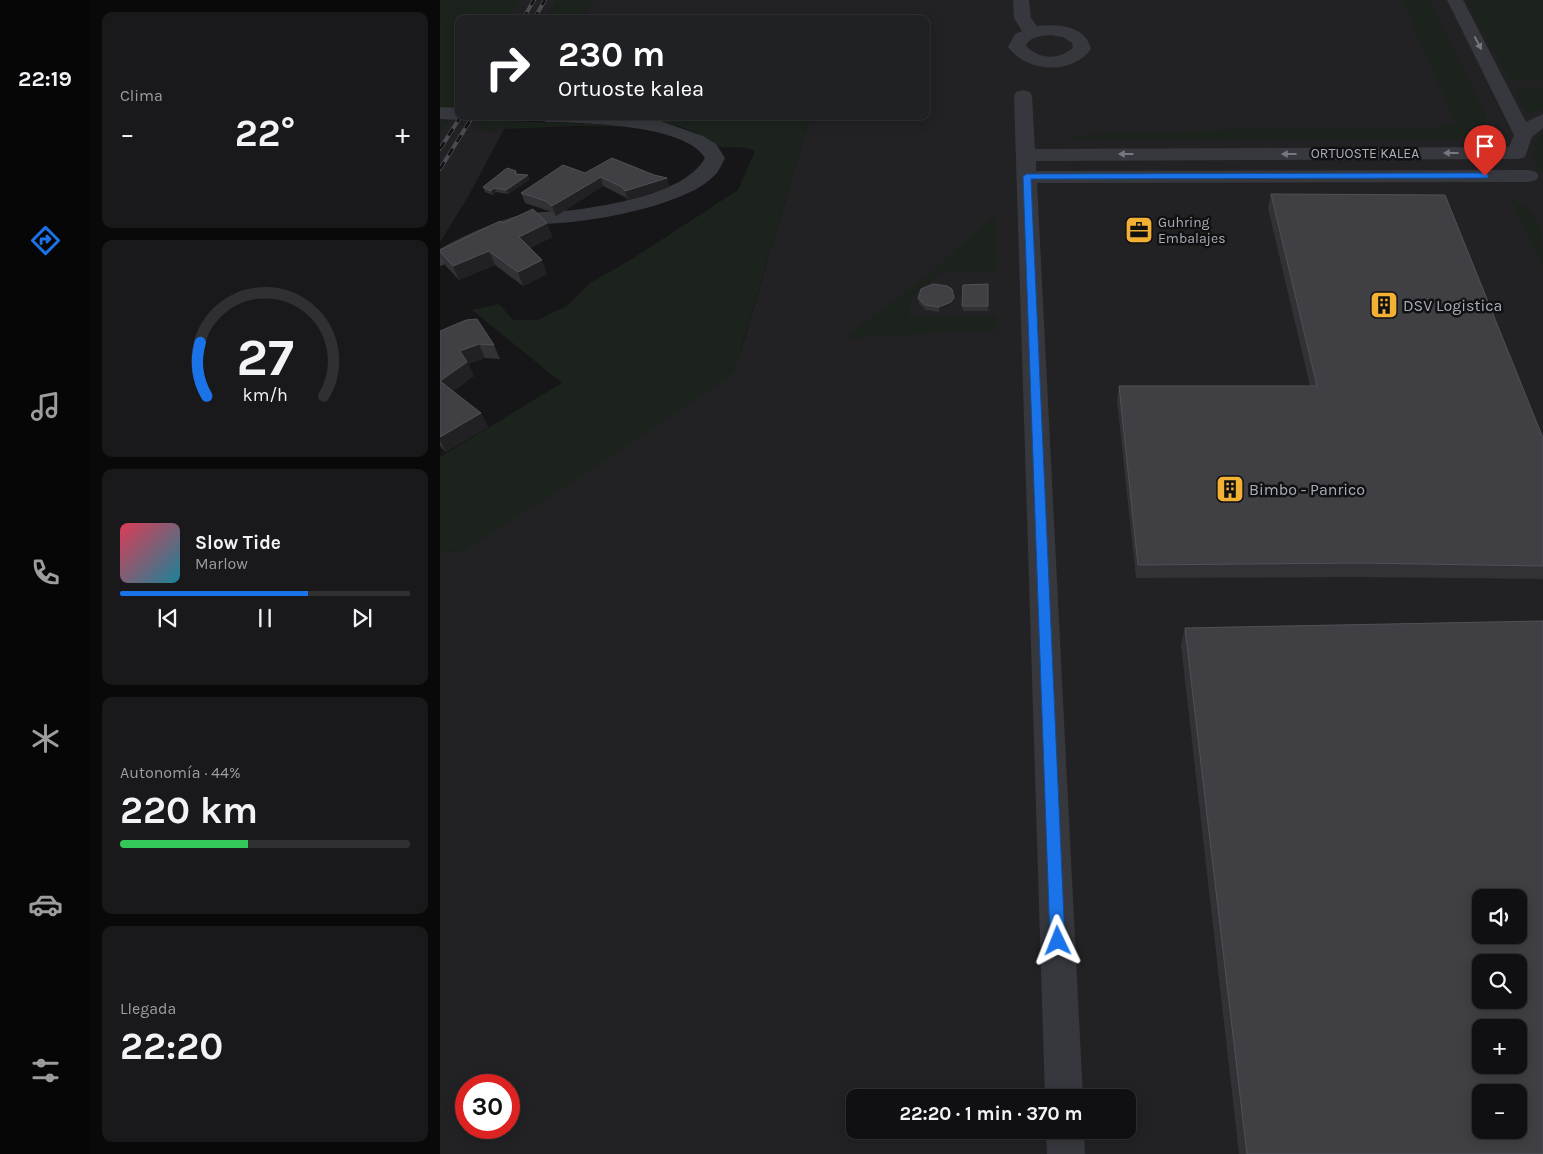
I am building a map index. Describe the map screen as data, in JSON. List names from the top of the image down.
{
  "streets": {
    "street": ["ORTUOSTE KALEA"]
  },
  "places": {
    "office": ["Guhring Embalajes"],
    "building": ["DSV Logistica", "Bimbo - Panrico"]
  },
  "page": {
    "tabs": "22:19",
    "tile": [
      "Clima",
      ["Autonomía · 44%", "220 km"],
      ["Llegada", "22:20"]
    ],
    "turn": ["230 m", "Ortuoste kalea"],
    "heat": ["−", "22°", "+"],
    "song": ["Slow Tide", "Marlow"],
    "map_buttons": ["+", "−"],
    "limit": "30",
    "trip": "22:20 · 1 min · 370 m",
    "gauge": ["27", "km/h"]
  }
}
